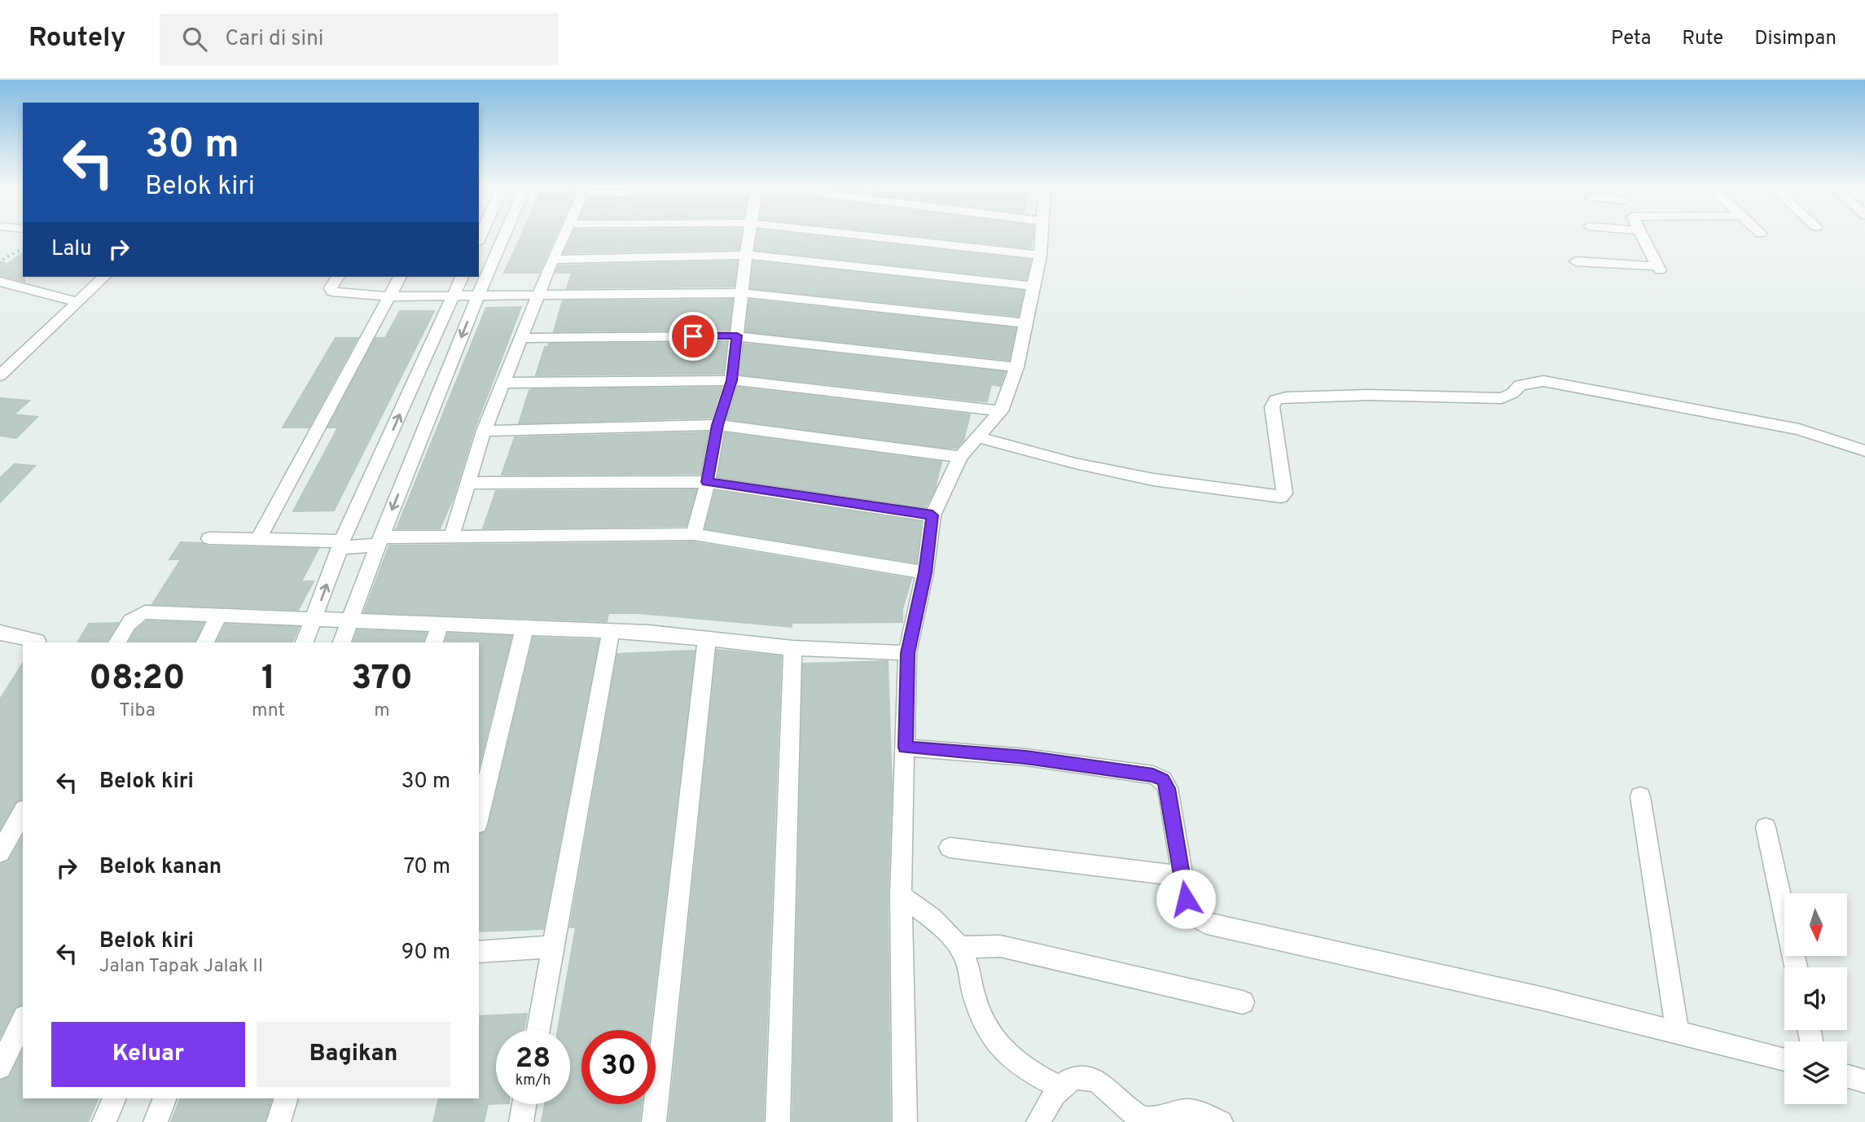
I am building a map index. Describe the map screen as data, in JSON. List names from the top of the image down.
{
  "north": "bottom",
  "page": {
    "header": "Routely",
    "search": "Cari di sini",
    "nav": ["Peta", "Rute", "Disimpan"],
    "turn": ["30 m", "Belok kiri"],
    "then": "Lalu",
    "eta": [
      "08:20",
      "Tiba",
      "1",
      "mnt",
      "370",
      "m"
    ],
    "list": [
      {
        "name": "Belok kiri",
        "value": "30 m"
      },
      {
        "name": "Belok kanan",
        "value": "70 m"
      },
      {
        "name": "Belok kiri",
        "note": "Jalan Tapak Jalak II",
        "value": "90 m"
      }
    ],
    "buttons": ["Keluar", "Bagikan"],
    "speed": "28 km/h",
    "limit": "30"
  }
}
